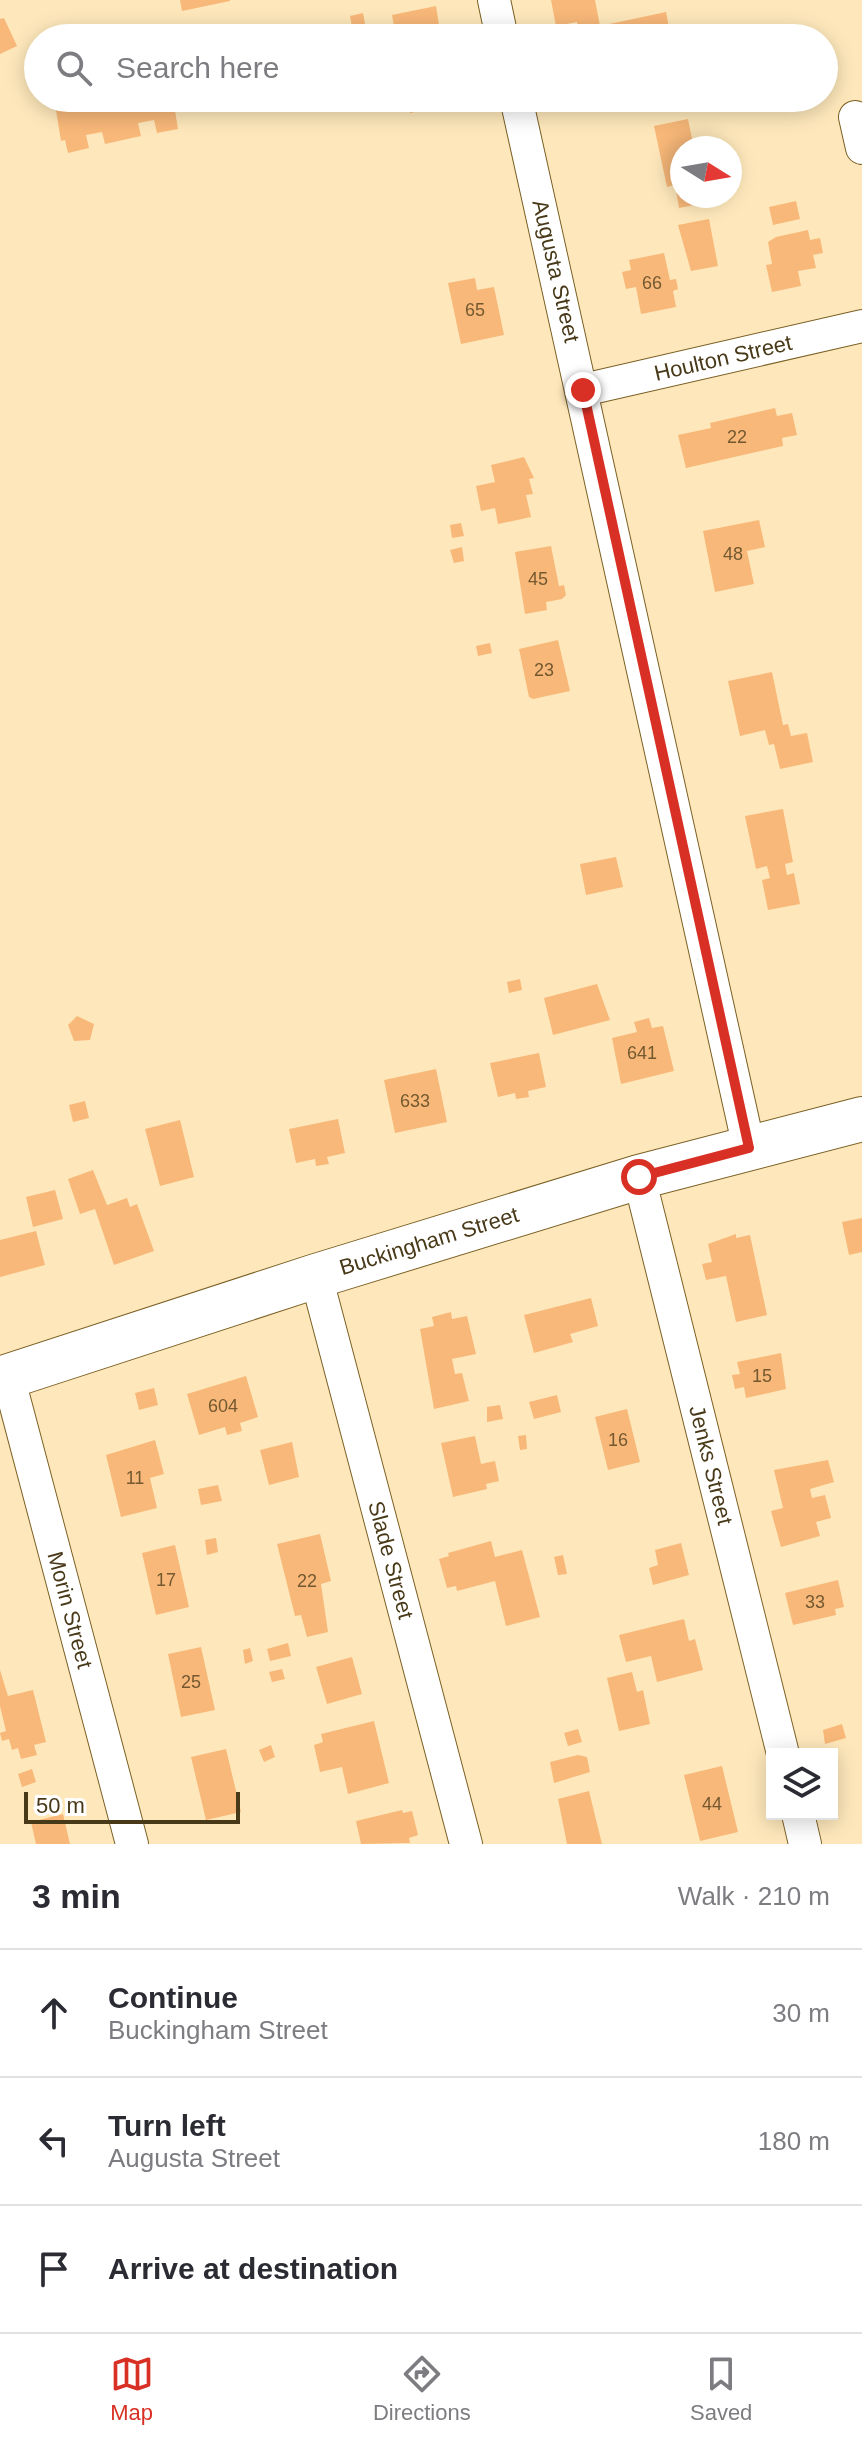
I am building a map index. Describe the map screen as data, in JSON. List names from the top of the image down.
{
  "streets": {
    "main road": ["Buckingham Street"],
    "street": [
      "Augusta Street",
      "Houlton Street",
      "Jenks Street",
      "Slade Street",
      "Morin Street"
    ]
  },
  "crossings": [
    ["Augusta Street", "Houlton Street"],
    ["Augusta Street", "Buckingham Street"],
    ["Buckingham Street", "Jenks Street"],
    ["Buckingham Street", "Slade Street"],
    ["Buckingham Street", "Morin Street"]
  ],
  "house_numbers": [
    "66",
    "65",
    "22",
    "48",
    "45",
    "23",
    "641",
    "633",
    "15",
    "604",
    "16",
    "11",
    "17",
    "22",
    "33",
    "25",
    "44"
  ],
  "scale_bar": "50 m",
  "north": "right",
  "page": {
    "search": "Search here",
    "scale": "50 m",
    "heading": ["3 min", "Walk · 210 m"],
    "list": [
      ["Continue", "Buckingham Street", "30 m"],
      ["Turn left", "Augusta Street", "180 m"],
      "Arrive at destination"
    ],
    "nav": ["Map", "Directions", "Saved"]
  }
}
